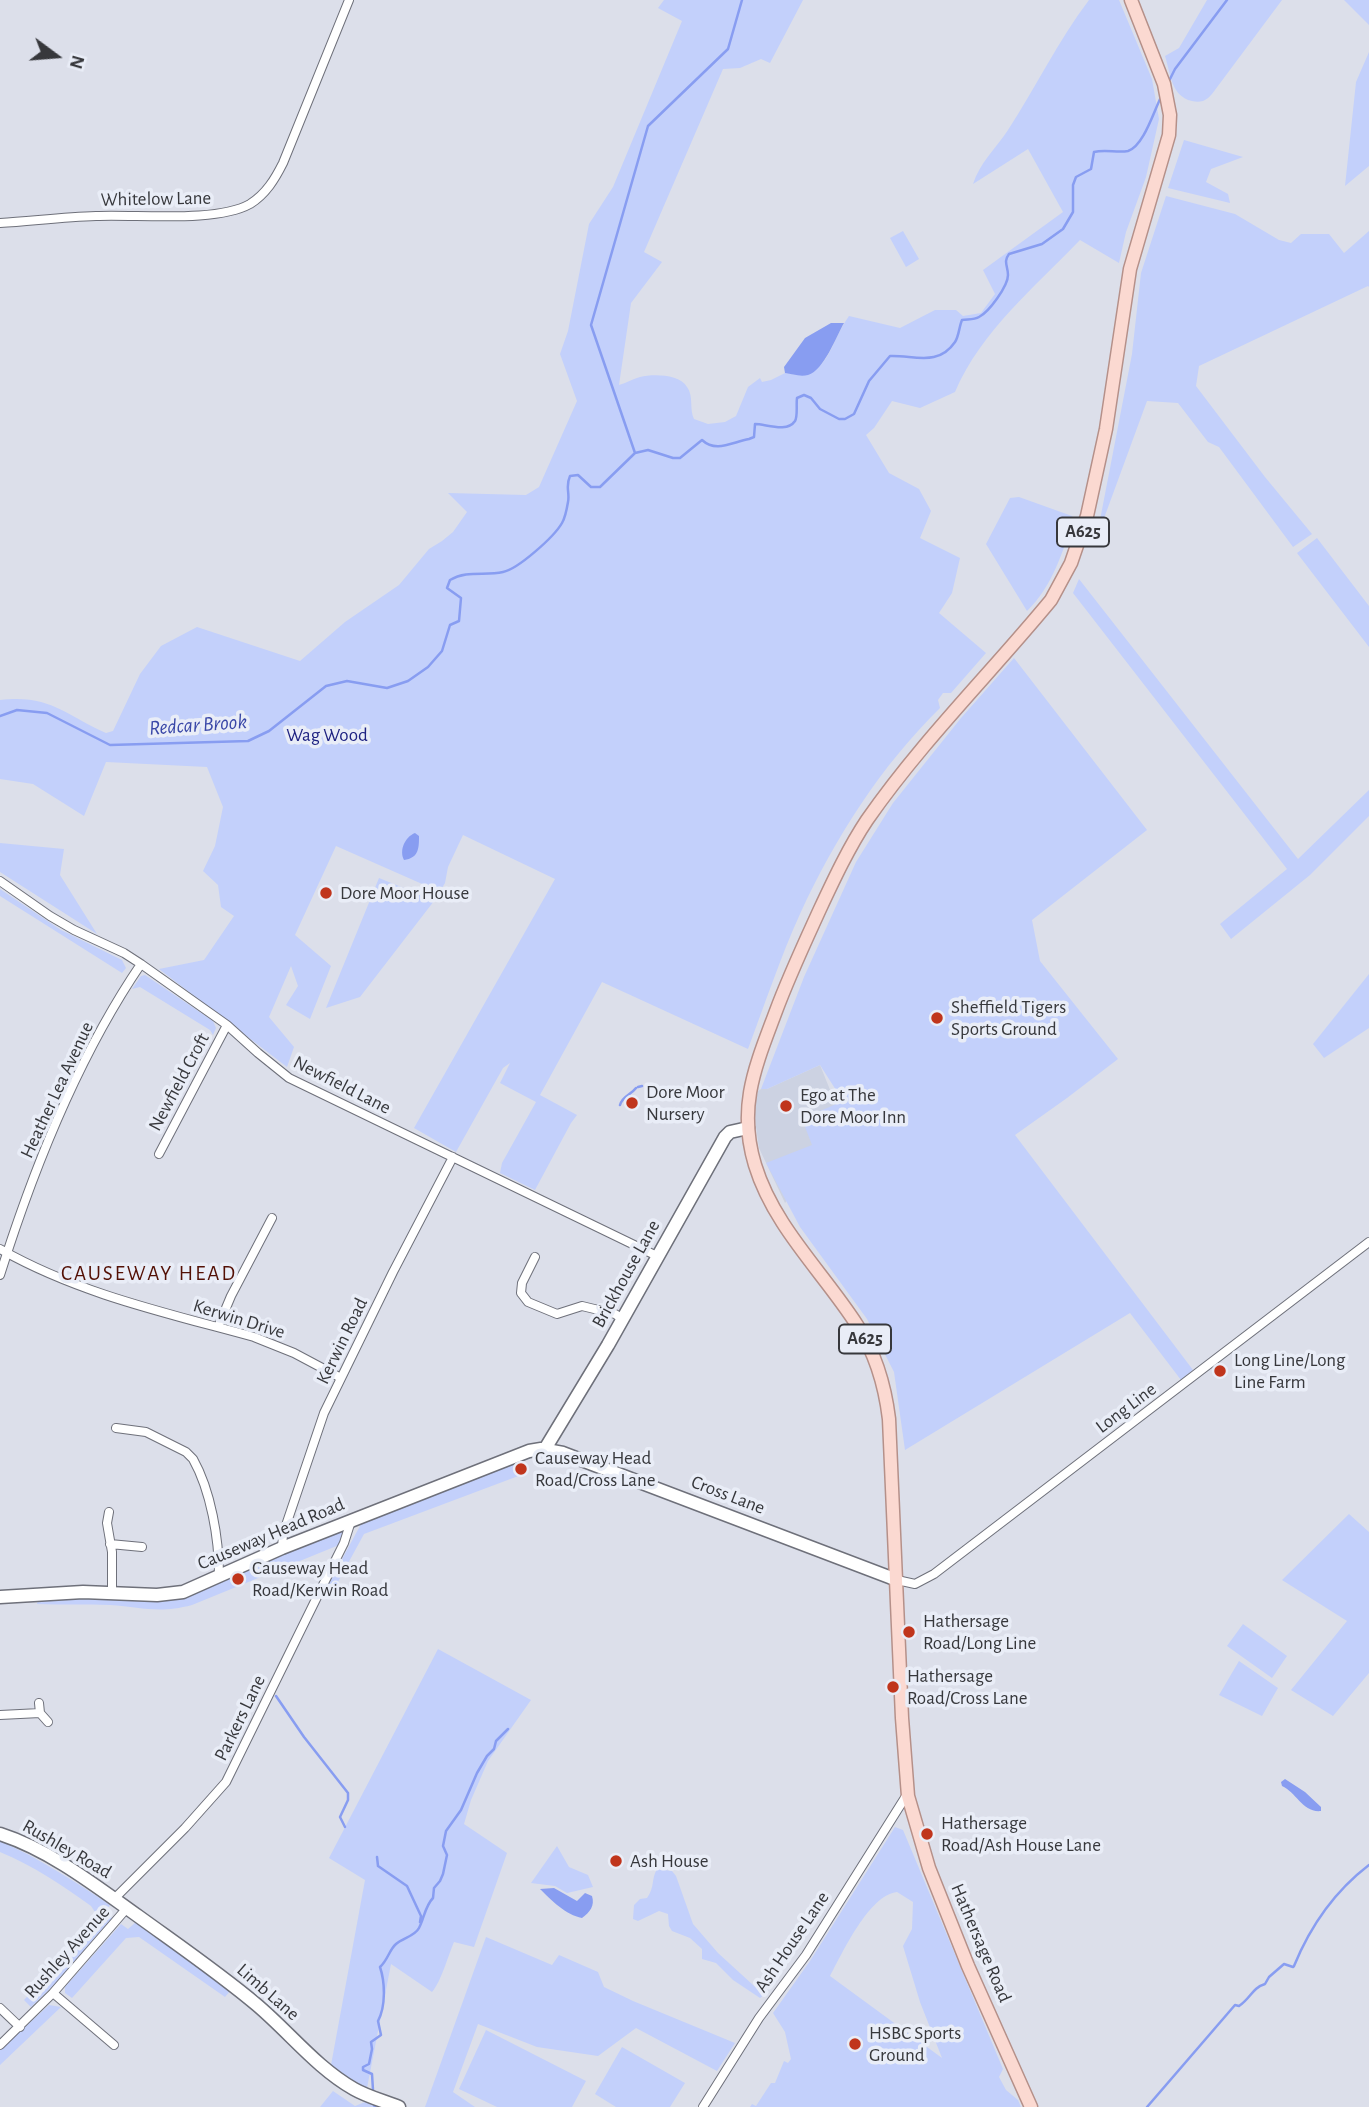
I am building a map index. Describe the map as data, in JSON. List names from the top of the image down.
{
  "streets": {
    "main road": ["A625", "Hathersage Road"],
    "street": [
      "Whitelow Lane",
      "Newfield Croft",
      "Newfield Lane",
      "Heather Lea Avenue",
      "Brickhouse Lane",
      "Kerwin Drive",
      "Kerwin Road",
      "Long Line",
      "Cross Lane",
      "Causeway Head Road",
      "Parkers Lane",
      "Rushley Road",
      "Ash House Lane",
      "Rushley Avenue",
      "Limb Lane"
    ]
  },
  "crossings": [
    ["A625", "Brickhouse Lane"],
    ["A625", "Long Line"],
    ["A625", "Cross Lane"],
    ["A625", "Hathersage Road"],
    ["Newfield Croft", "Newfield Lane"],
    ["Newfield Lane", "Heather Lea Avenue"],
    ["Newfield Lane", "Brickhouse Lane"],
    ["Newfield Lane", "Kerwin Road"],
    ["Heather Lea Avenue", "Kerwin Drive"],
    ["Brickhouse Lane", "Cross Lane"],
    ["Brickhouse Lane", "Causeway Head Road"],
    ["Kerwin Drive", "Kerwin Road"],
    ["Kerwin Road", "Causeway Head Road"],
    ["Long Line", "Cross Lane"],
    ["Long Line", "Hathersage Road"],
    ["Cross Lane", "Causeway Head Road"],
    ["Cross Lane", "Hathersage Road"],
    ["Causeway Head Road", "Parkers Lane"],
    ["Parkers Lane", "Rushley Road"],
    ["Parkers Lane", "Limb Lane"],
    ["Rushley Road", "Limb Lane"],
    ["Ash House Lane", "Hathersage Road"],
    ["Rushley Avenue", "Limb Lane"]
  ],
  "districts": ["CAUSEWAY HEAD"],
  "water": ["Redcar Brook"],
  "parks": ["Wag Wood"],
  "places": [
    "Dore Moor House",
    "Sheffield Tigers Sports Ground",
    "Dore Moor Nursery",
    "Ego at The Dore Moor Inn",
    "Long Line/Long Line Farm",
    "Causeway Head Road/Cross Lane",
    "Causeway Head Road/Kerwin Road",
    "Hathersage Road/Long Line",
    "Hathersage Road/Cross Lane",
    "Hathersage Road/Ash House Lane",
    "Ash House",
    "HSBC Sports Ground"
  ],
  "north": "right"
}
